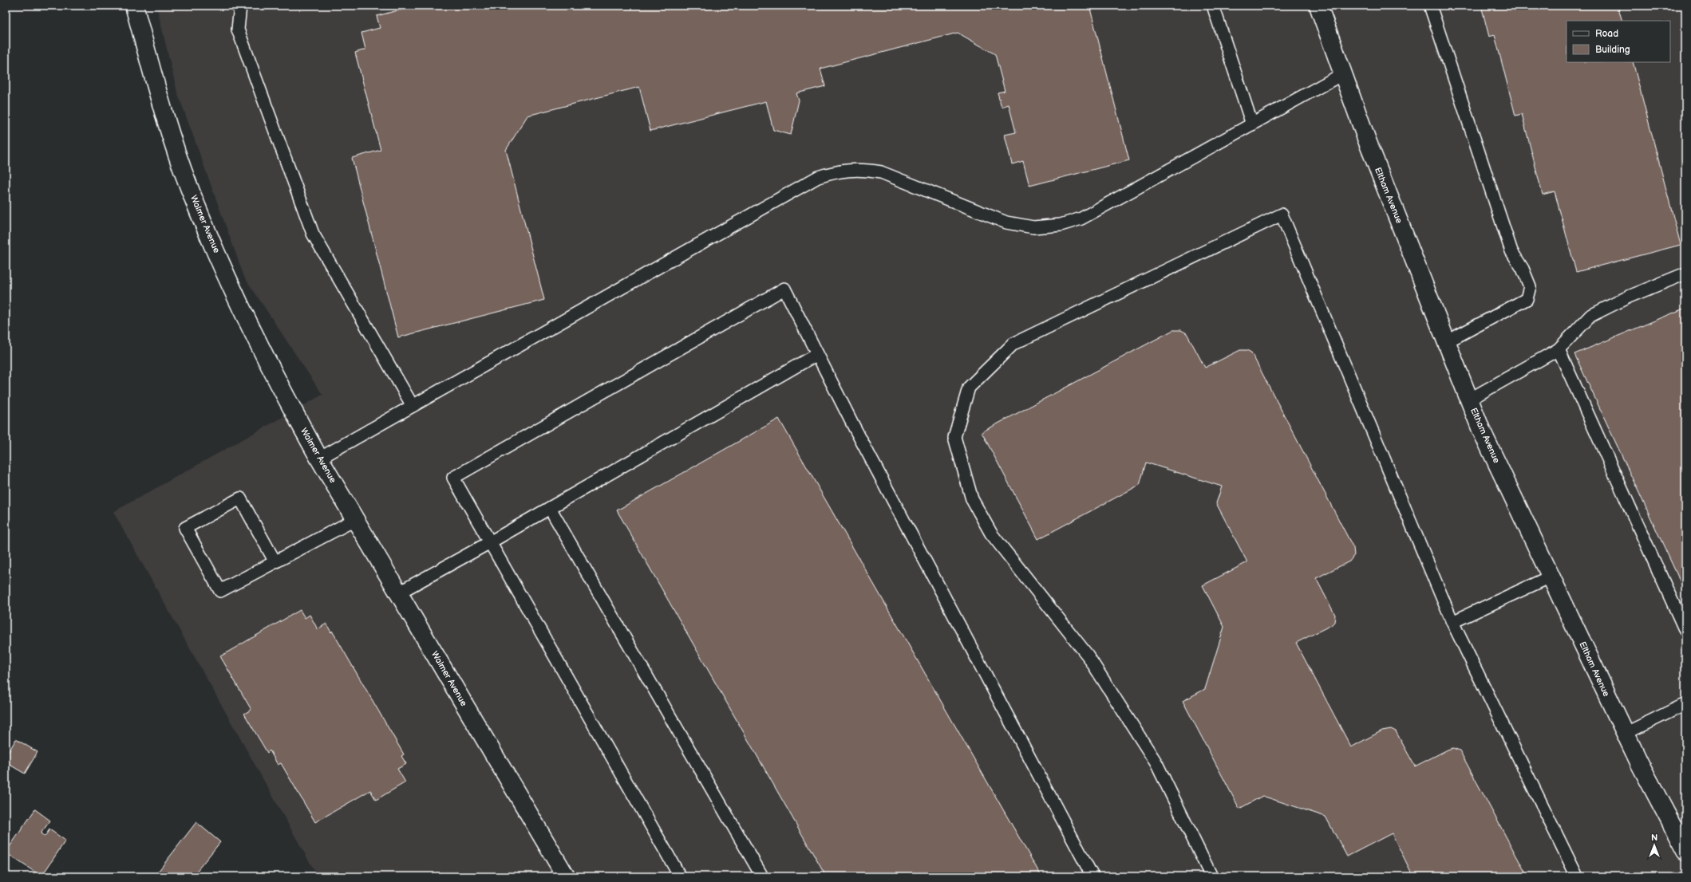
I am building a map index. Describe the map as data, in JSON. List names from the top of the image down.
{
  "streets": {
    "street": ["Eltham Avenue", "Walmer Avenue"]
  },
  "legend": ["Road", "Building"],
  "north": "top"
}
